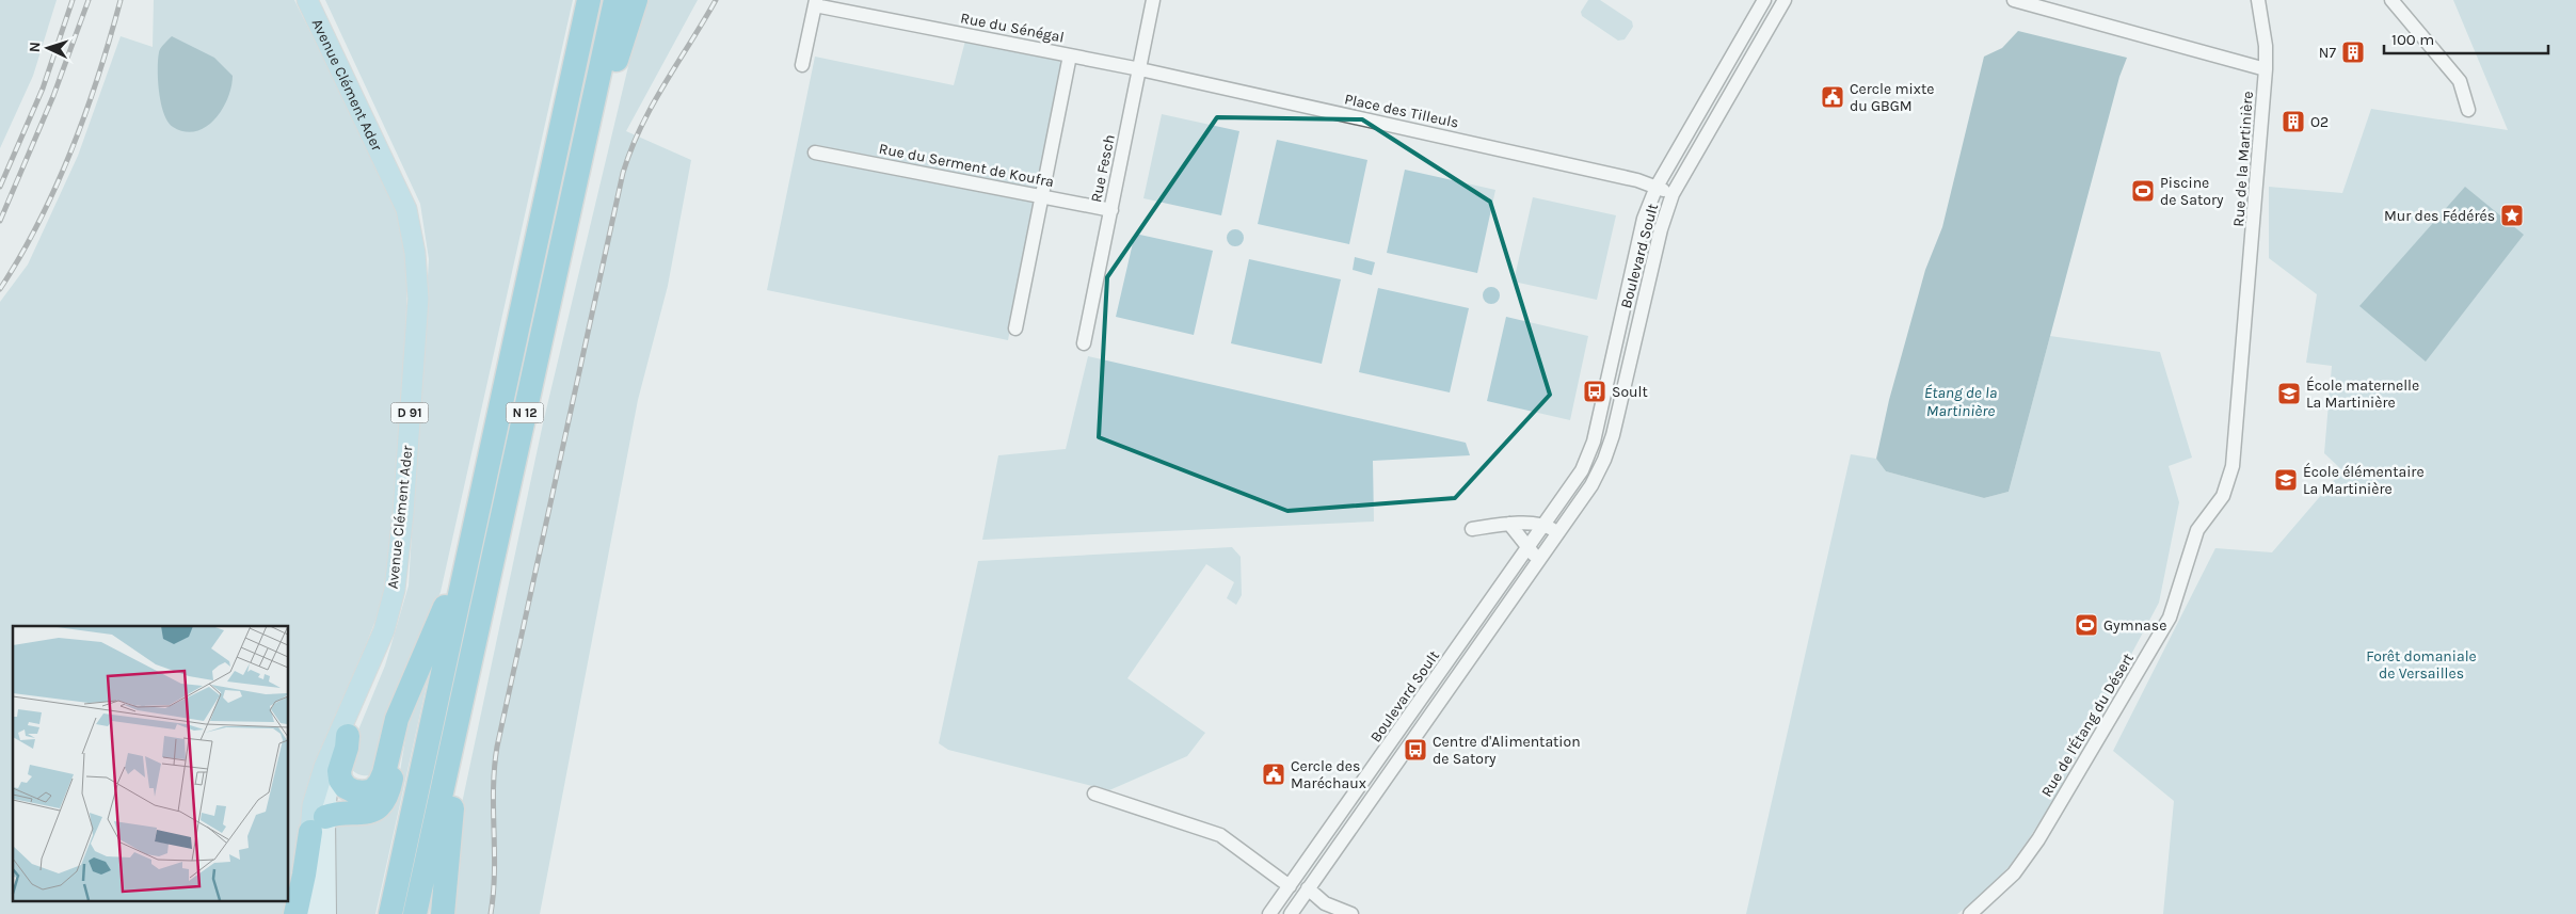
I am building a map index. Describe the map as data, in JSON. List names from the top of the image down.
{
  "streets": {
    "highway": ["N 12"],
    "main road": ["Avenue Clément Ader", "D 91"],
    "street": [
      "Rue du Sénégal",
      "Place des Tilleuls",
      "Rue de la Martinière",
      "Rue du Serment de Koufra",
      "Rue Fesch",
      "Boulevard Soult",
      "Rue de l'Étang du Désert"
    ]
  },
  "crossings": [
    ["Rue du Sénégal", "Place des Tilleuls"],
    ["Rue du Sénégal", "Rue Fesch"],
    ["Place des Tilleuls", "Rue Fesch"],
    ["Place des Tilleuls", "Boulevard Soult"],
    ["Rue de la Martinière", "Rue de l'Étang du Désert"],
    ["Rue du Serment de Koufra", "Rue Fesch"]
  ],
  "water": ["Étang de la Martinière"],
  "parks": ["Forêt domaniale de Versailles"],
  "places": {
    "building": ["N7", "O2"],
    "public building": ["Cercle mixte du GBGM", "Cercle des Maréchaux"],
    "sports": ["Piscine de Satory", "Gymnase"],
    "place": ["Mur des Fédérés"],
    "bus stop": ["Soult", "Centre d'Alimentation de Satory"],
    "school or university": ["École maternelle La Martinière", "École élémentaire La Martinière"]
  },
  "scale_bar": "100 m",
  "north": "left"
}
